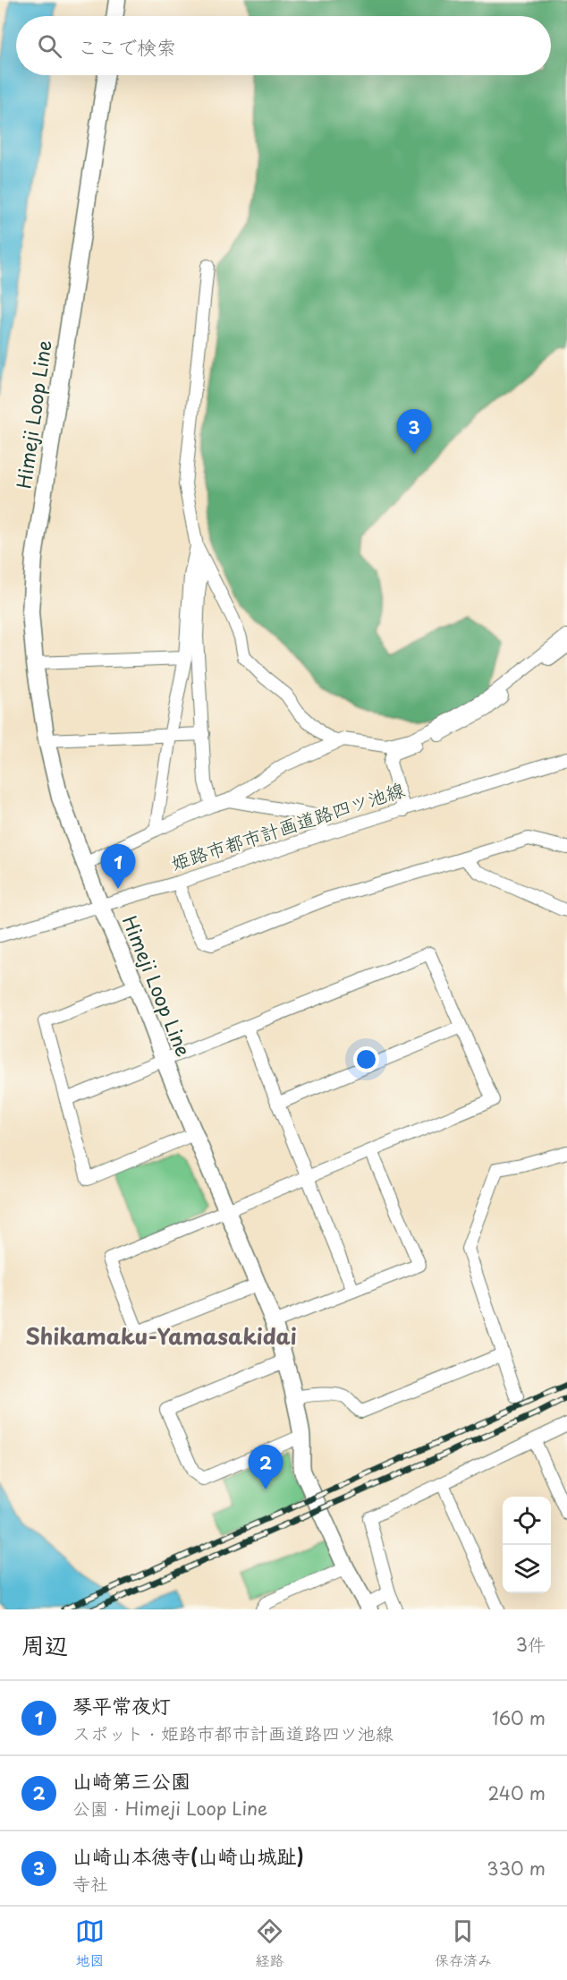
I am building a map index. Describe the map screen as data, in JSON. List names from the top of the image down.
{
  "streets": {
    "main road": ["Himeji Loop Line"],
    "street": ["姫路市都市計画道路四ツ池線"]
  },
  "crossings": [
    ["Himeji Loop Line", "姫路市都市計画道路四ツ池線"]
  ],
  "districts": ["Shikamaku-Yamasakidai"],
  "page": {
    "search": "ここで検索",
    "pins": ["3", "1", "2"],
    "heading": ["周辺", "3件"],
    "list": [
      {
        "mark": "1",
        "name": "琴平常夜灯",
        "note": "スポット · 姫路市都市計画道路四ツ池線",
        "value": "160 m"
      },
      {
        "mark": "2",
        "name": "山崎第三公園",
        "note": "公園 · Himeji Loop Line",
        "value": "240 m"
      },
      {
        "mark": "3",
        "name": "山崎山本徳寺(山崎山城趾)",
        "note": "寺社",
        "value": "330 m"
      }
    ],
    "nav": ["地図", "経路", "保存済み"]
  }
}
